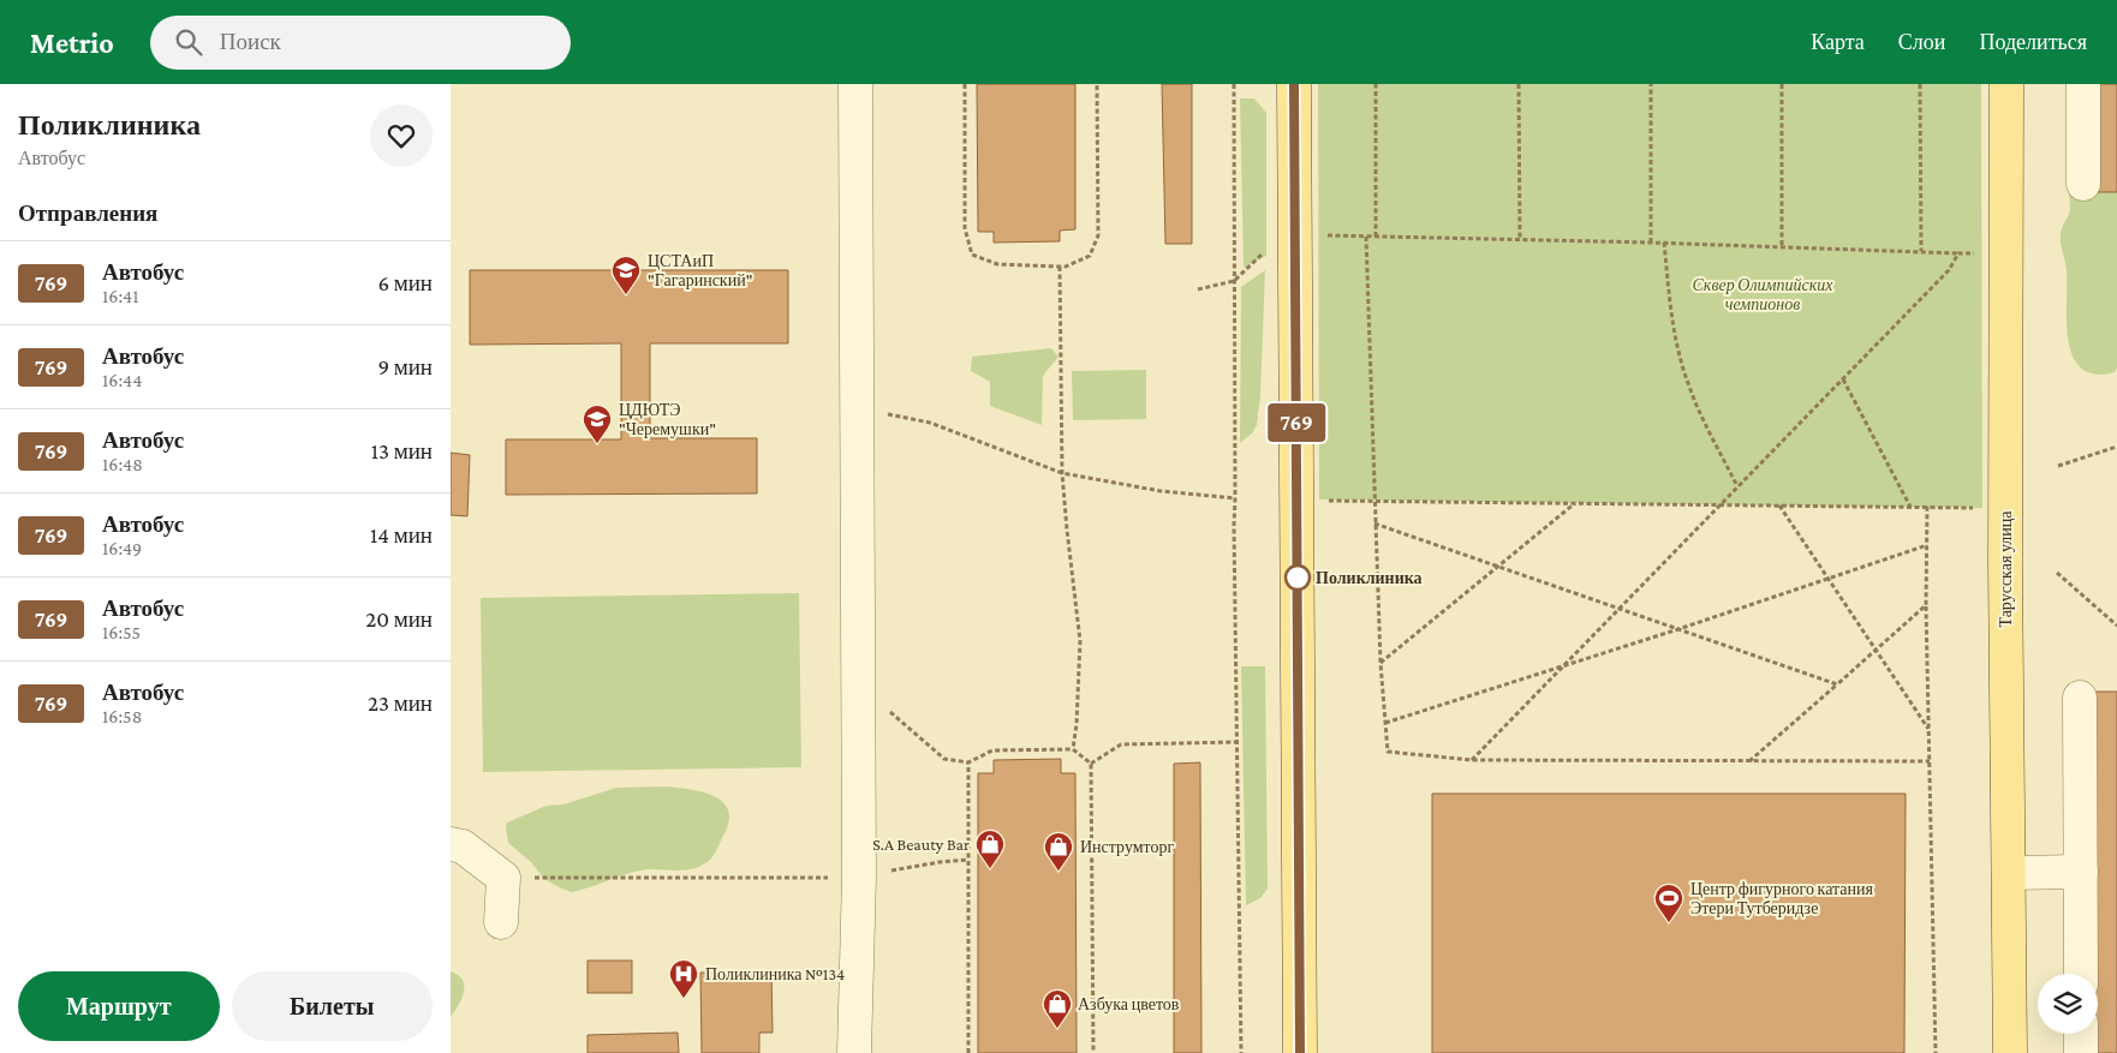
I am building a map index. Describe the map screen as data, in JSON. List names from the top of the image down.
{
  "streets": {
    "main road": ["Тарусская улица"]
  },
  "parks": ["Сквер Олимпийских чемпионов"],
  "places": {
    "school or university": ["ЦСТАиП \"Гагаринский\"", "ЦДЮТЭ \"Черемушки\""],
    "other": ["Поликлиника"],
    "shop": ["S.A Beauty Bar", "Инструмторг", "Азбука цветов"],
    "sports": ["Центр фигурного катания Этери Тутберидзе"],
    "hospital": ["Поликлиника №134"]
  },
  "lines": ["bus line 769"],
  "page": {
    "header": "Metrio",
    "search": "Поиск",
    "nav": ["Карта", "Слои", "Поделиться"],
    "heading": [
      ["Поликлиника", "Автобус"],
      "Отправления"
    ],
    "on_map": "769",
    "list": [
      {
        "mark": "769",
        "name": "Автобус",
        "note": "16:41",
        "value": "6 мин"
      },
      {
        "mark": "769",
        "name": "Автобус",
        "note": "16:44",
        "value": "9 мин"
      },
      {
        "mark": "769",
        "name": "Автобус",
        "note": "16:48",
        "value": "13 мин"
      },
      {
        "mark": "769",
        "name": "Автобус",
        "note": "16:49",
        "value": "14 мин"
      },
      {
        "mark": "769",
        "name": "Автобус",
        "note": "16:55",
        "value": "20 мин"
      },
      {
        "mark": "769",
        "name": "Автобус",
        "note": "16:58",
        "value": "23 мин"
      }
    ],
    "buttons": ["Маршрут", "Билеты"]
  }
}
